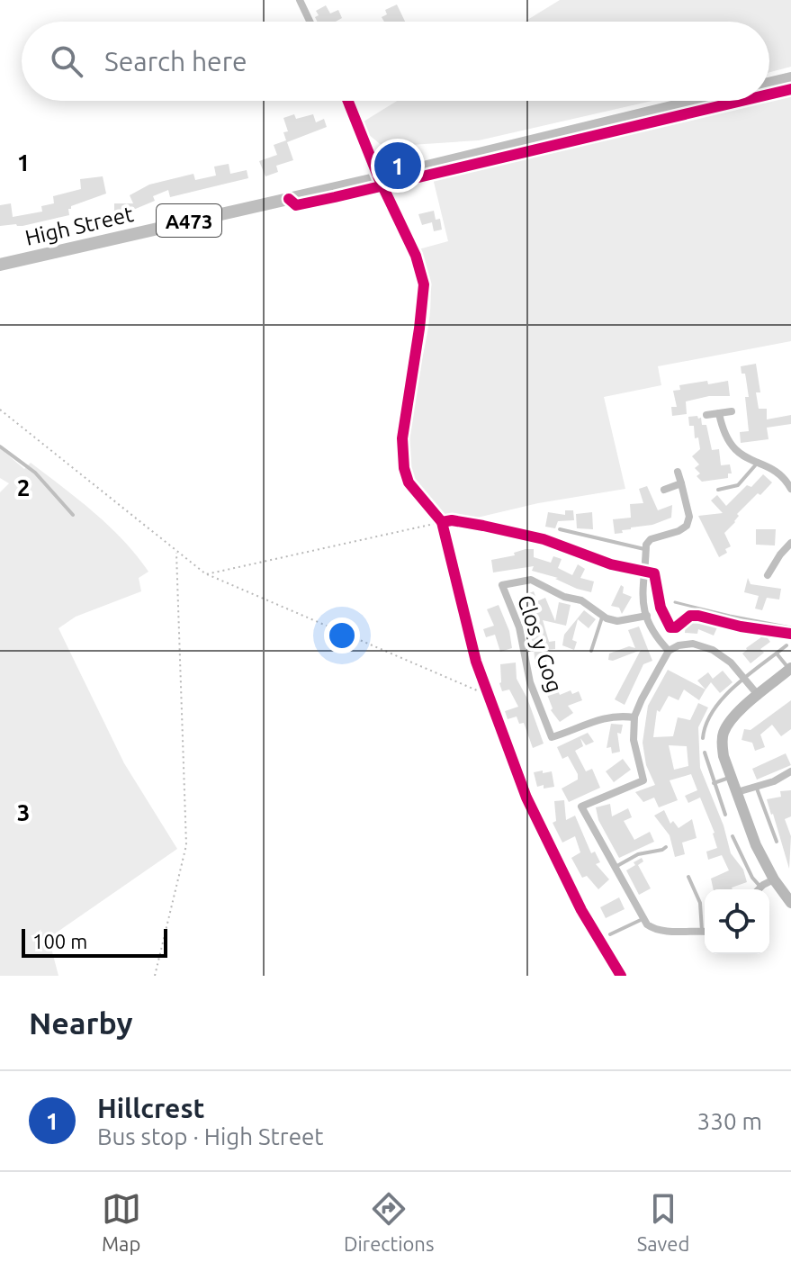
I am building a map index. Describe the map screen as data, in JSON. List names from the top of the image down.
{
  "streets": {
    "main road": ["A473", "High Street"],
    "street": ["Clos y Gog"]
  },
  "crossings": [
    ["A473", "High Street"]
  ],
  "scale_bar": "100 m",
  "page": {
    "search": "Search here",
    "pins": "1",
    "scale": "100 m",
    "heading": "Nearby",
    "list": [
      {
        "mark": "1",
        "name": "Hillcrest",
        "note": "Bus stop · High Street",
        "value": "330 m"
      }
    ],
    "nav": ["Map", "Directions", "Saved"]
  },
  "grid": {
    "rows": ["1", "2", "3"]
  }
}
